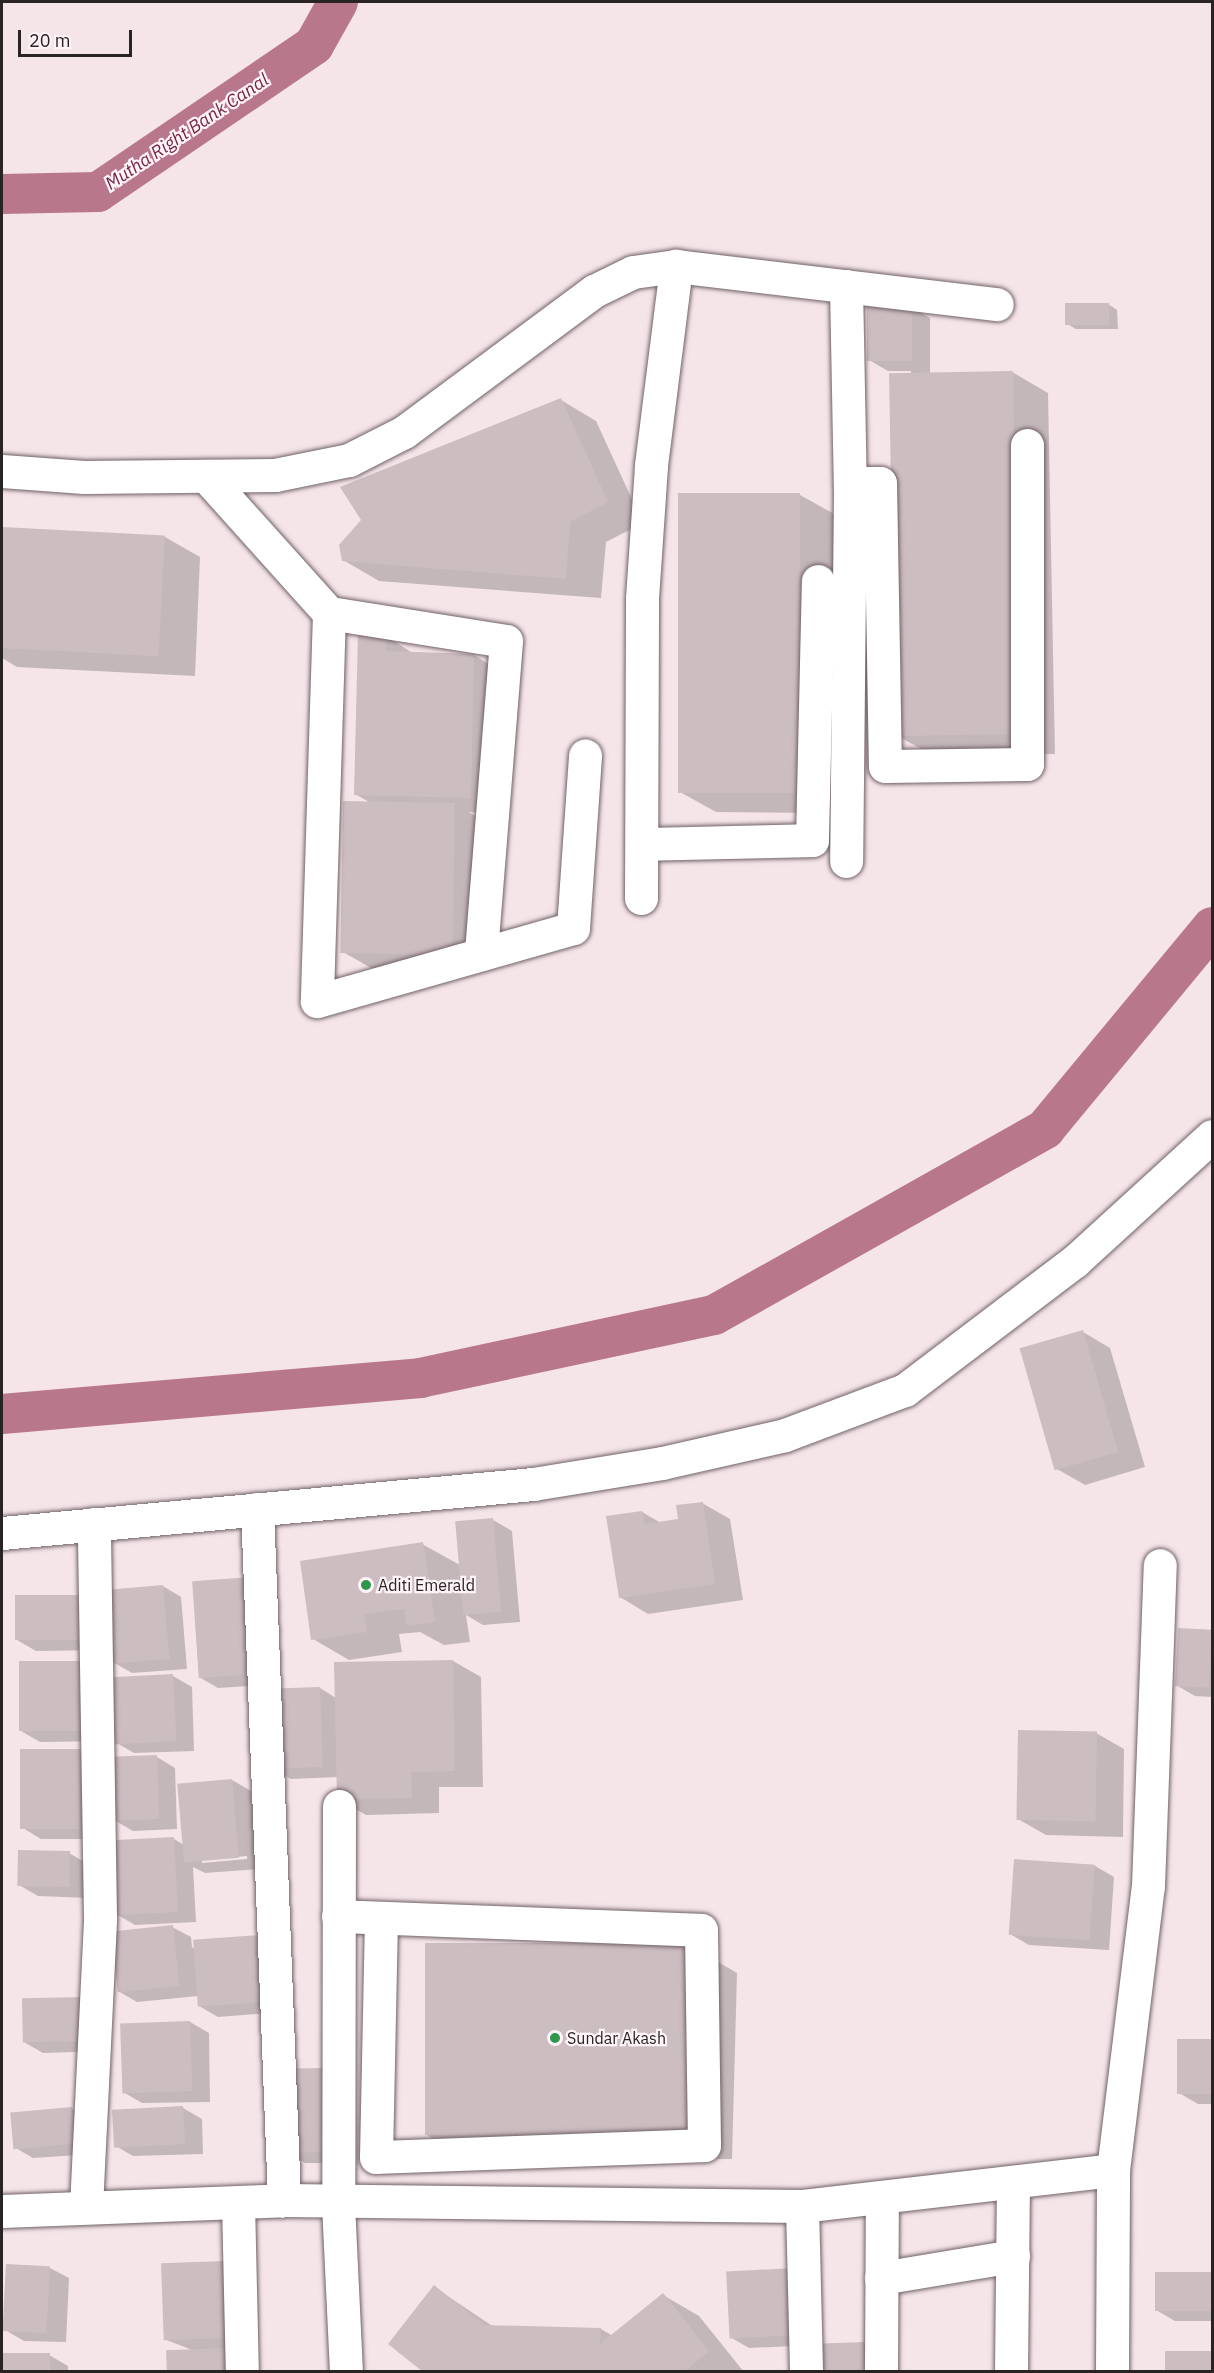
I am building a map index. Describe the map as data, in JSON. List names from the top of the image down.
{
  "water": ["Mutha Right Bank Canal"],
  "places": ["Aditi Emerald", "Sundar Akash"],
  "scale_bar": "20 m"
}
